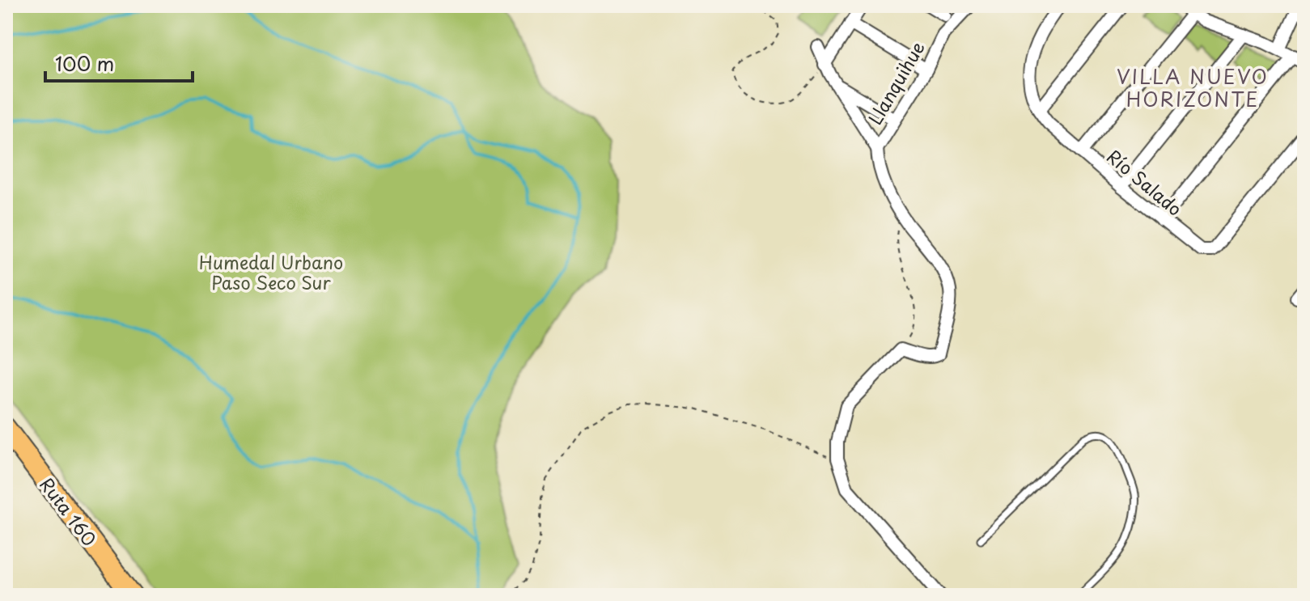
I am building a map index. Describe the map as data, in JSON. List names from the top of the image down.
{
  "streets": {
    "highway": ["Ruta 160"],
    "street": ["Llanquihue", "Río Salado"]
  },
  "districts": ["VILLA NUEVO HORIZONTE"],
  "parks": ["Humedal Urbano Paso Seco Sur"],
  "scale_bar": "100 m"
}
